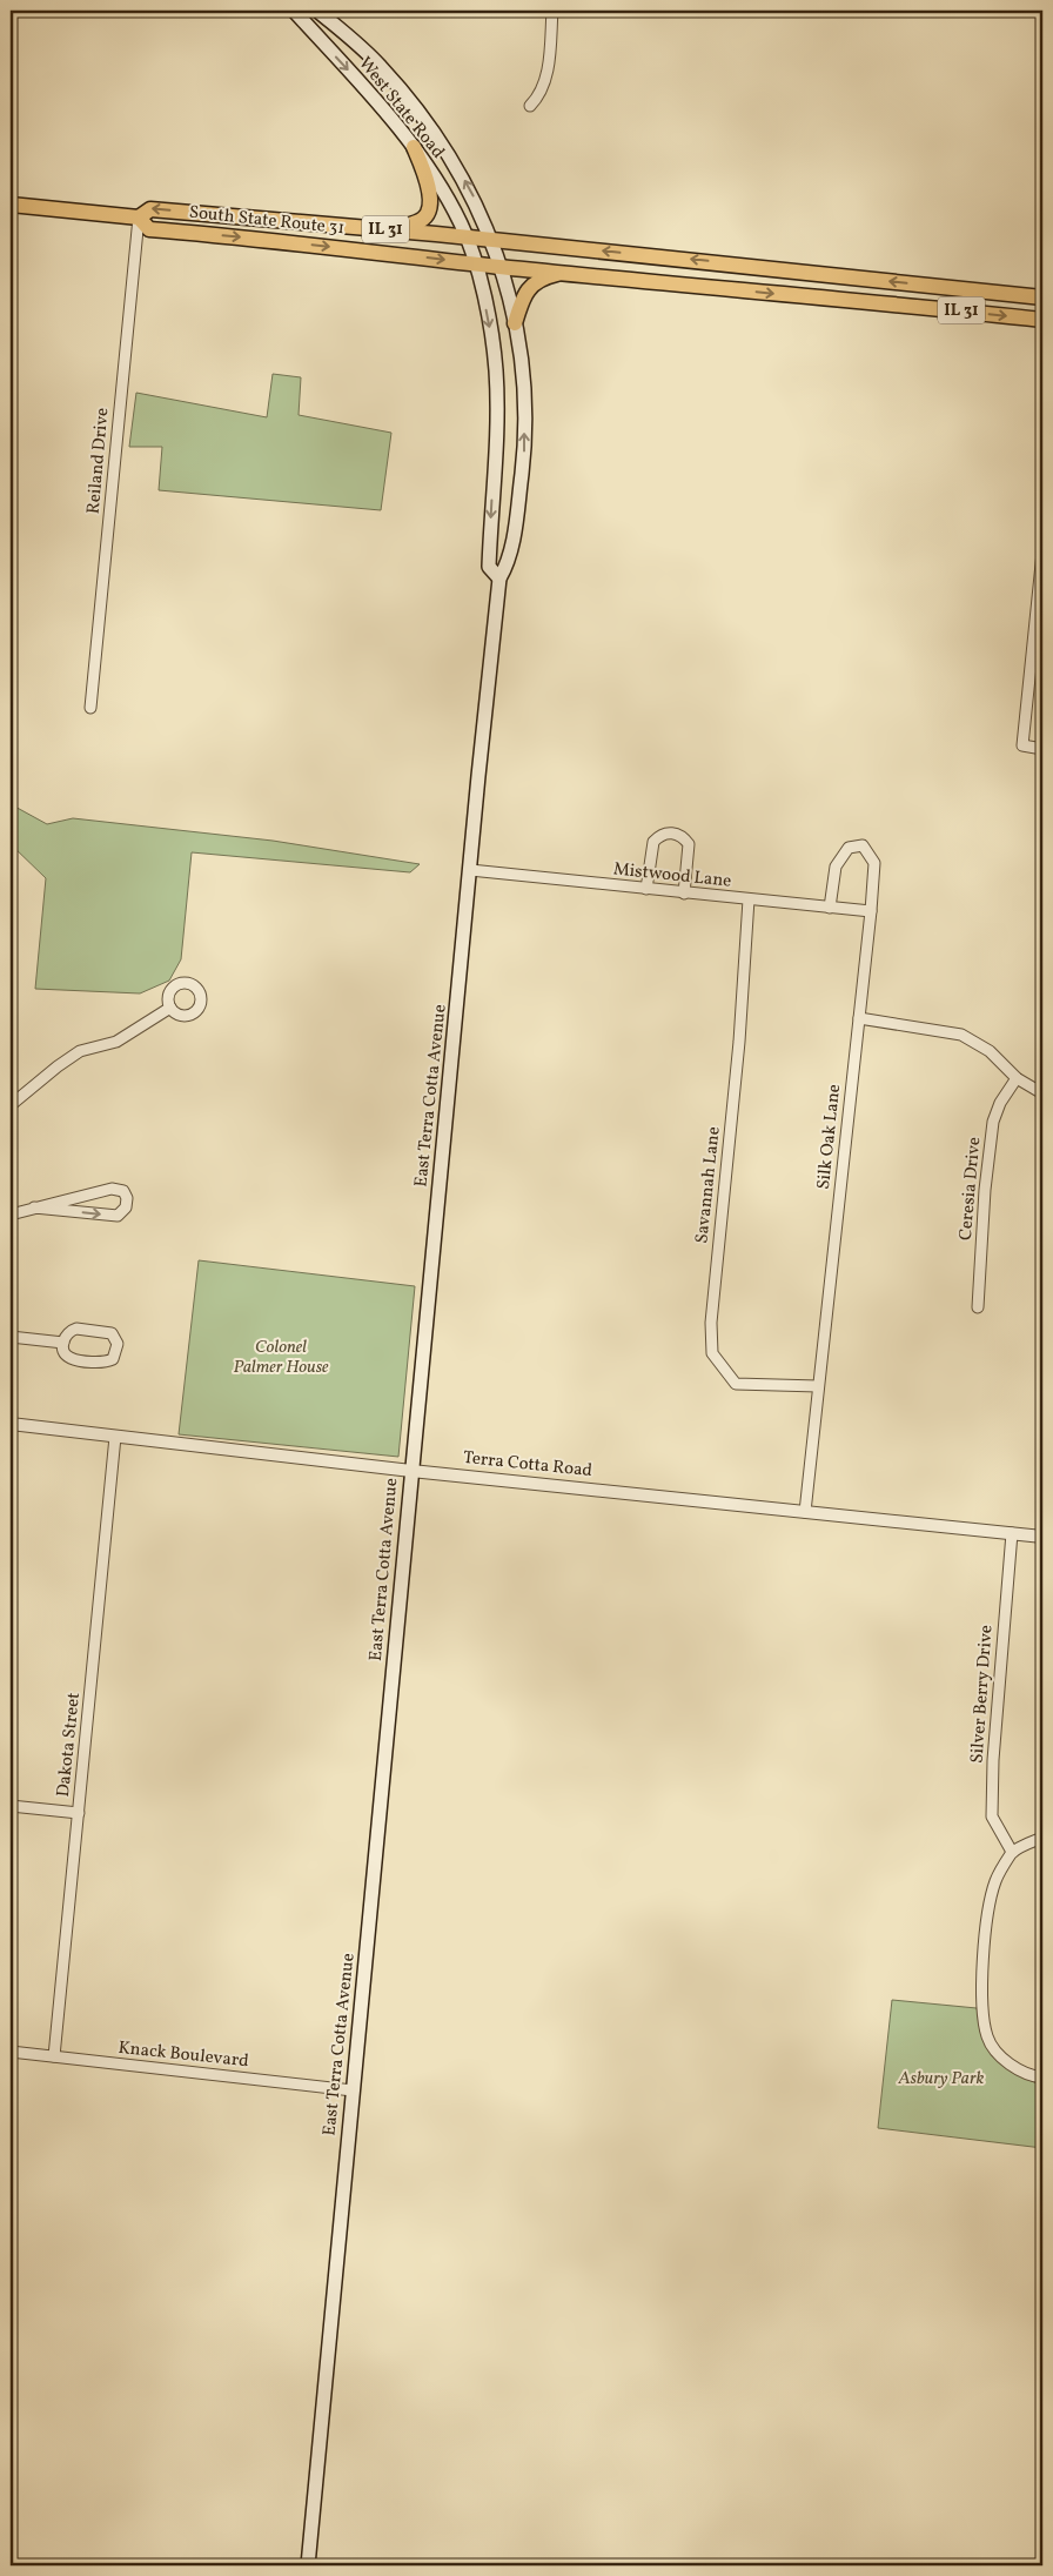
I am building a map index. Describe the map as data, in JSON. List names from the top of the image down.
{
  "streets": {
    "main road": [
      "West State Road",
      "South State Route 31",
      "IL 31",
      "East Terra Cotta Avenue"
    ],
    "street": [
      "Reiland Drive",
      "Mistwood Lane",
      "Silk Oak Lane",
      "Savannah Lane",
      "Ceresia Drive",
      "Terra Cotta Road",
      "Silver Berry Drive",
      "Dakota Street",
      "Knack Boulevard"
    ]
  },
  "crossings": [
    ["West State Road", "IL 31"],
    ["West State Road", "East Terra Cotta Avenue"],
    ["South State Route 31", "IL 31"],
    ["South State Route 31", "Reiland Drive"],
    ["South State Route 31", "East Terra Cotta Avenue"],
    ["IL 31", "East Terra Cotta Avenue"],
    ["Mistwood Lane", "East Terra Cotta Avenue"],
    ["Mistwood Lane", "Silk Oak Lane"],
    ["Mistwood Lane", "Savannah Lane"],
    ["East Terra Cotta Avenue", "Terra Cotta Road"],
    ["East Terra Cotta Avenue", "Knack Boulevard"],
    ["Silk Oak Lane", "Savannah Lane"],
    ["Silk Oak Lane", "Terra Cotta Road"],
    ["Terra Cotta Road", "Silver Berry Drive"],
    ["Terra Cotta Road", "Dakota Street"],
    ["Dakota Street", "Knack Boulevard"]
  ],
  "parks": ["Colonel Palmer House", "Asbury Park"]
}
